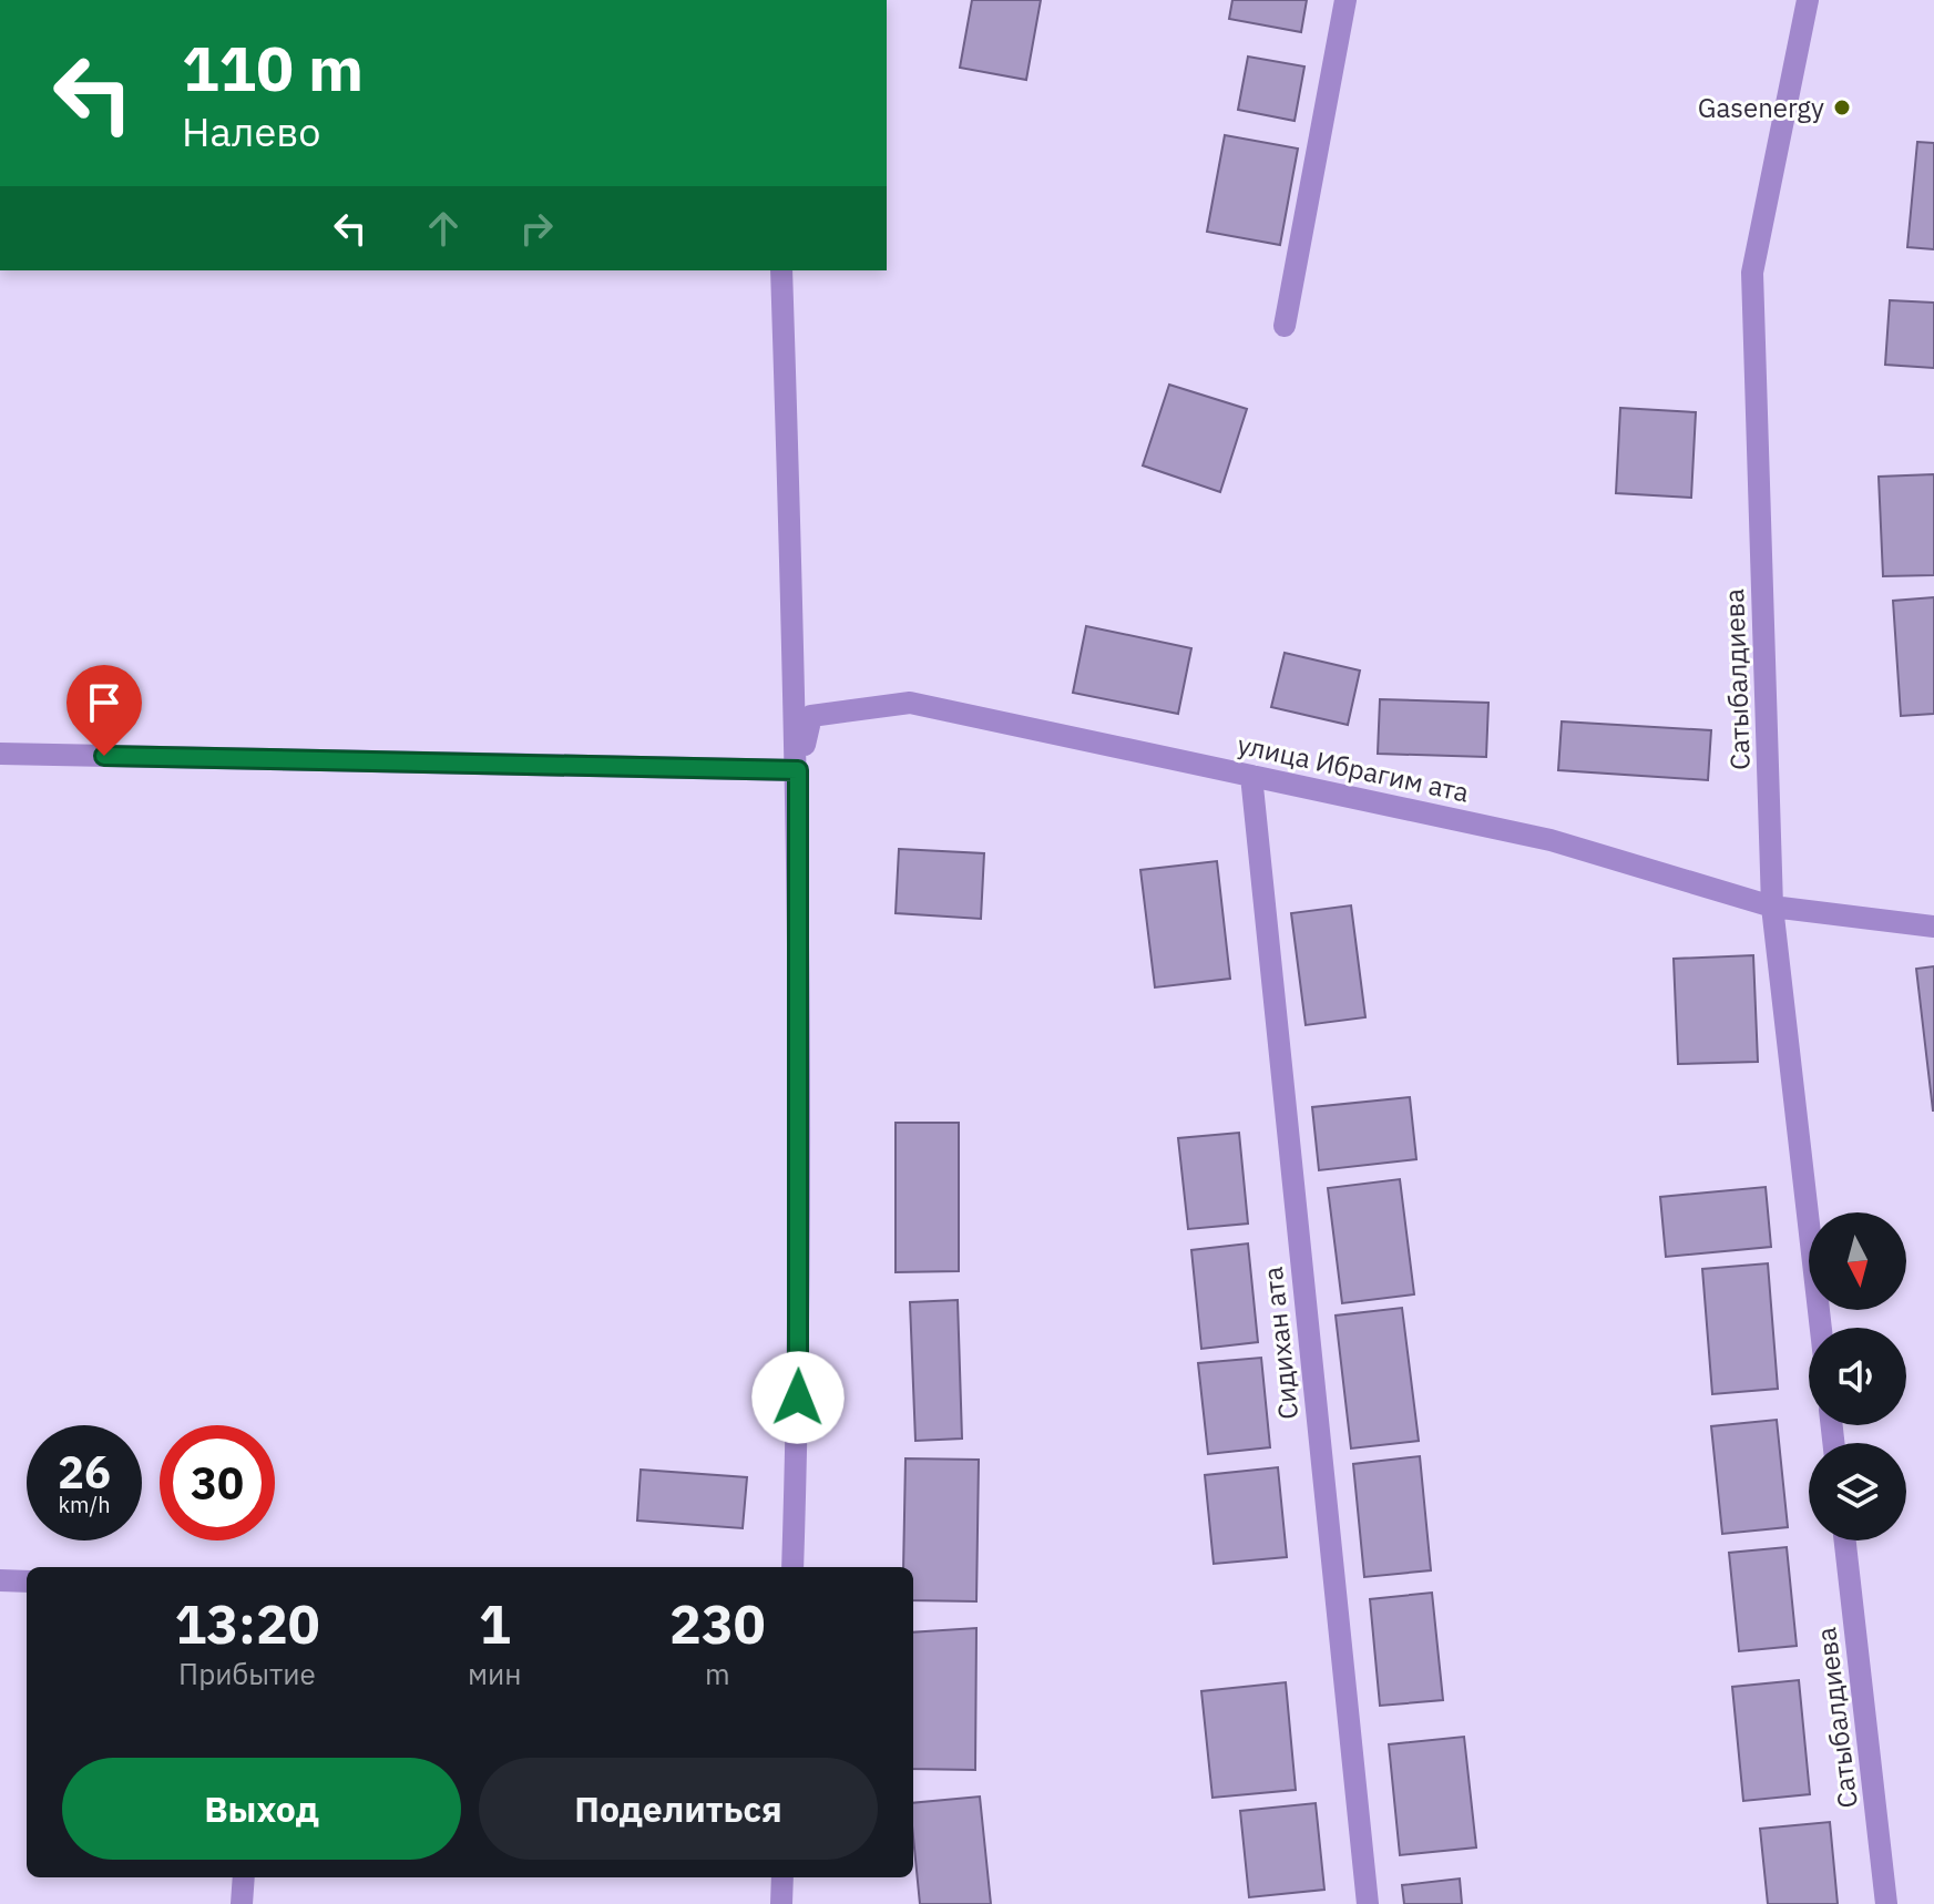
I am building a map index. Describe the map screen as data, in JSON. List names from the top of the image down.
{
  "streets": {
    "street": ["Сатыбалдиева", "улица Ибрагим ата", "Сидихан ата"]
  },
  "crossings": [
    ["Сатыбалдиева", "улица Ибрагим ата"],
    ["улица Ибрагим ата", "Сидихан ата"]
  ],
  "places": ["Gasenergy"],
  "north": "bottom",
  "page": {
    "turn": ["110 m", "Налево"],
    "speed": "26 km/h",
    "limit": "30",
    "eta": [
      "13:20",
      "Прибытие",
      "1",
      "мин",
      "230",
      "m"
    ],
    "buttons": ["Выход", "Поделиться"]
  }
}
